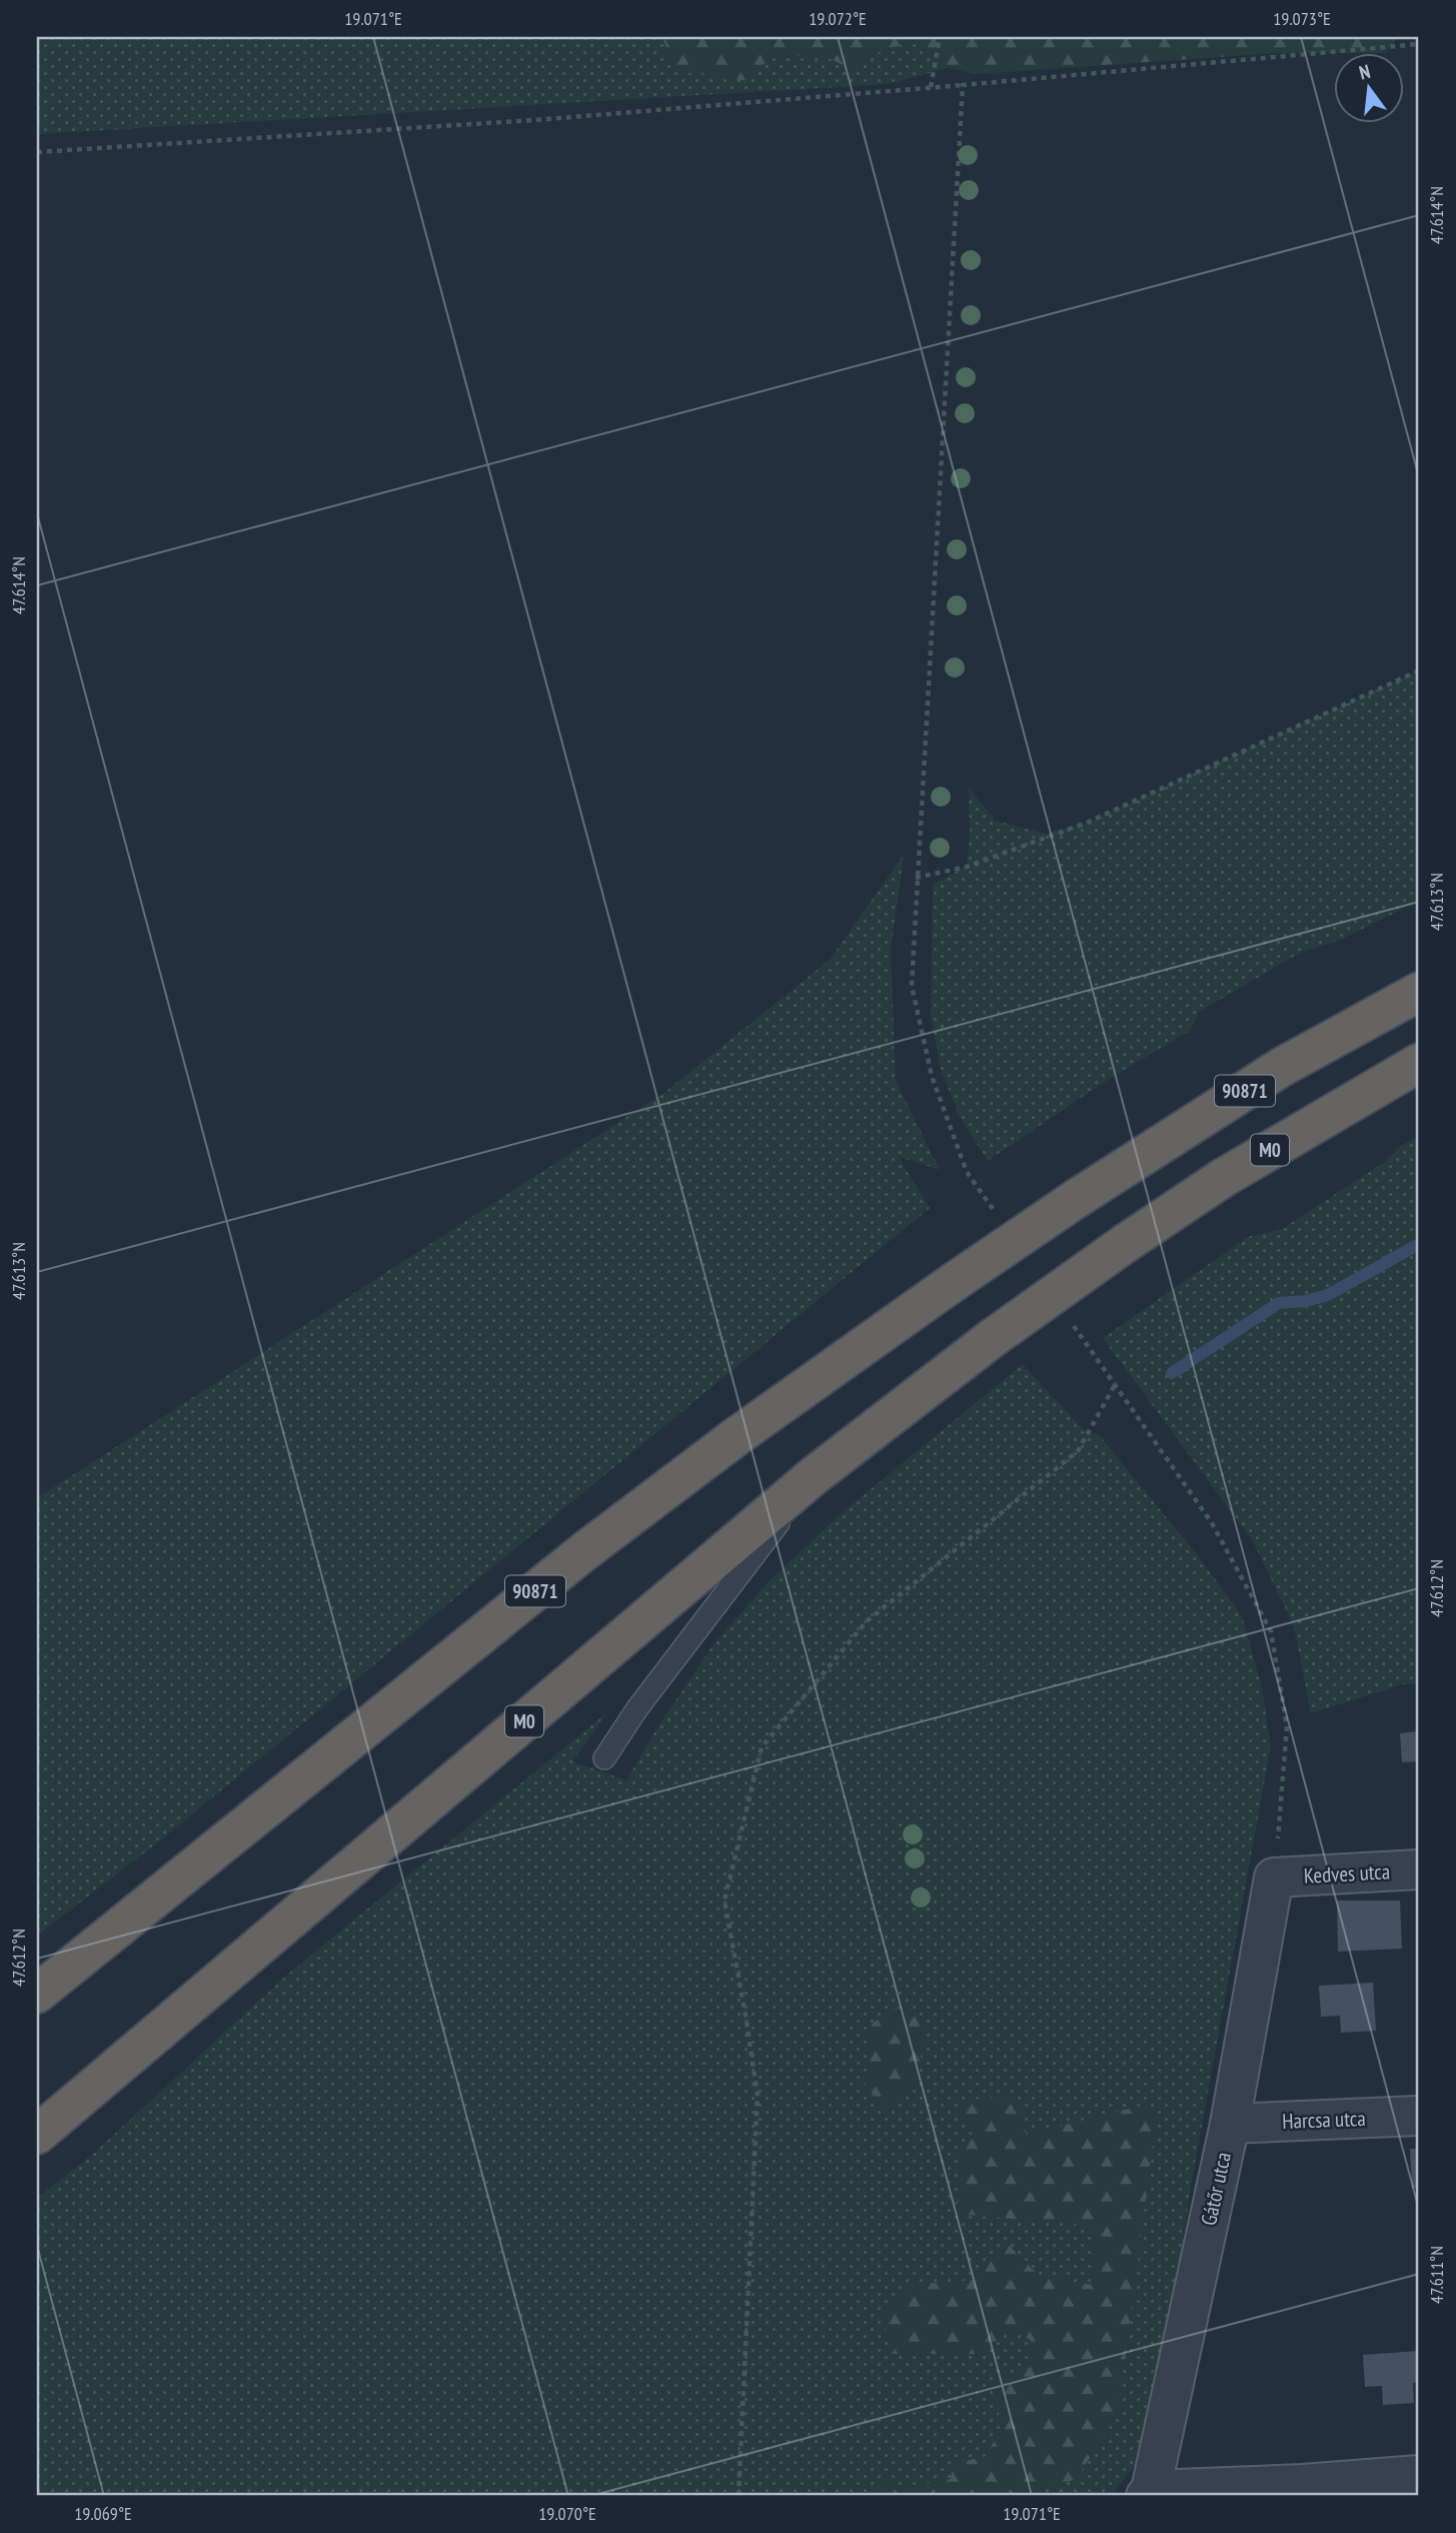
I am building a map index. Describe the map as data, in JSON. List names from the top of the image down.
{
  "streets": {
    "highway": ["90871", "M0"],
    "street": ["Kedves utca", "Harcsa utca", "Gátőr utca"]
  },
  "crossings": [
    ["Kedves utca", "Gátőr utca"],
    ["Harcsa utca", "Gátőr utca"]
  ],
  "north": "top",
  "coordinates": [
    "19.071°E",
    "19.072°E",
    "19.073°E",
    "47.614°N",
    "47.613°N",
    "47.612°N",
    "47.611°N",
    "19.069°E",
    "19.070°E"
  ]
}
